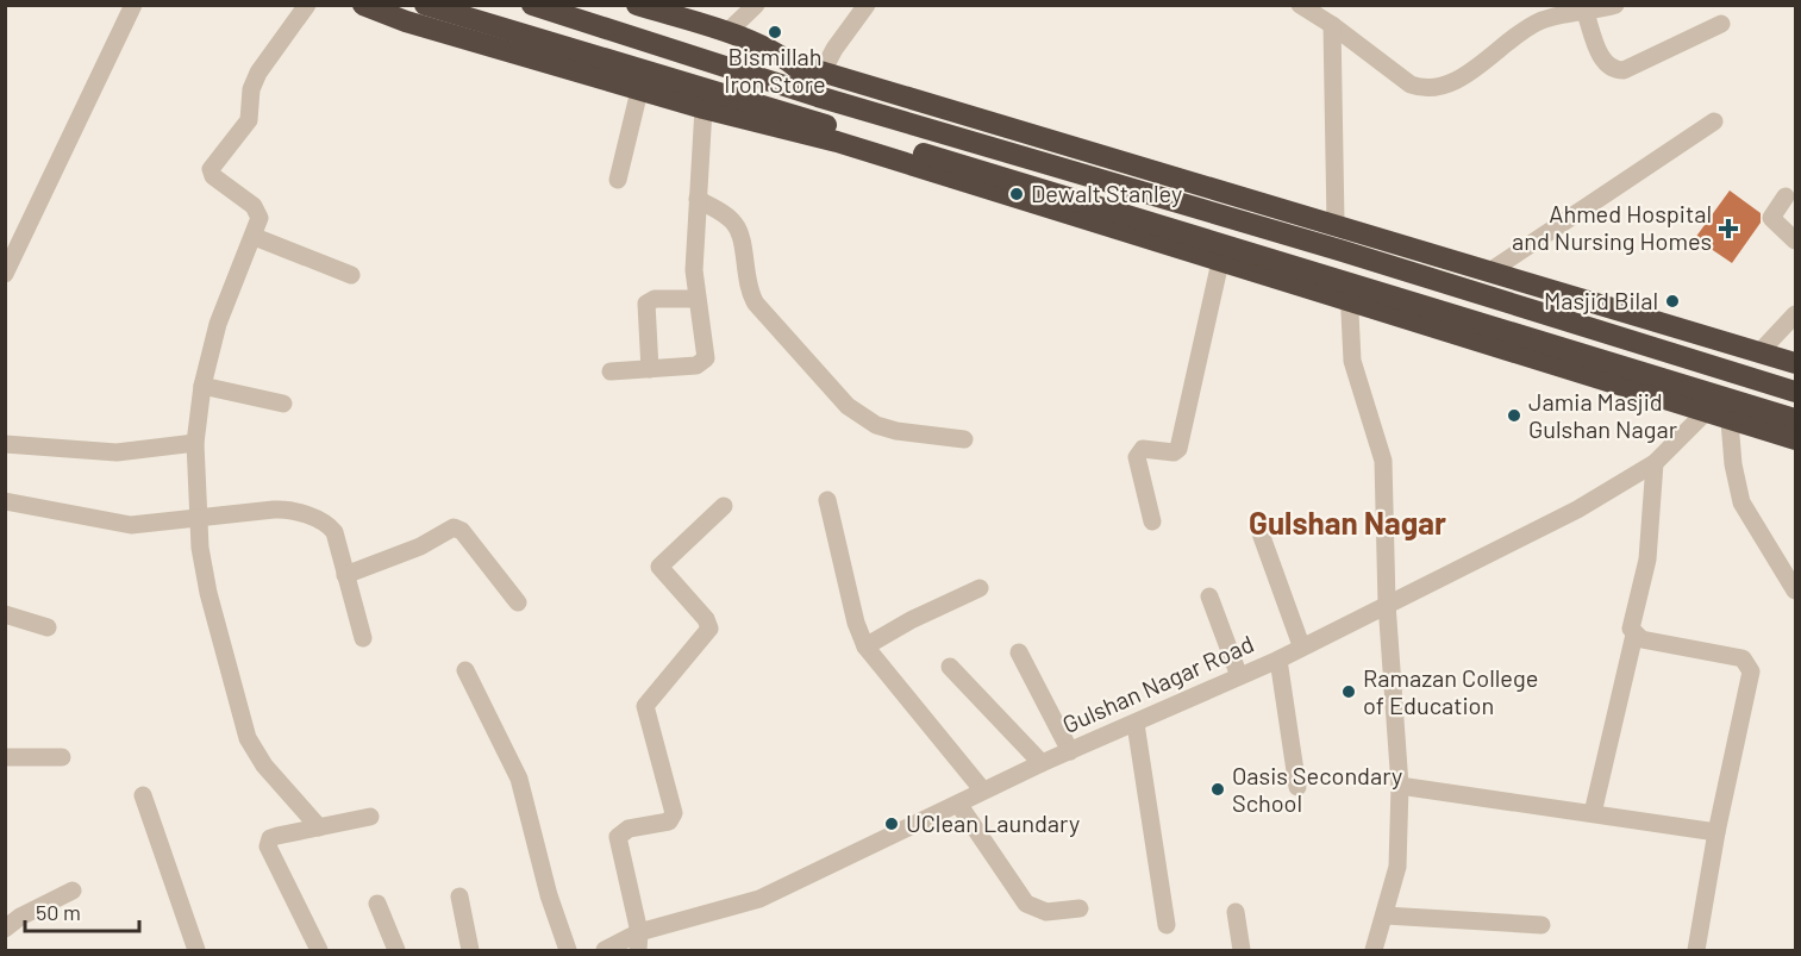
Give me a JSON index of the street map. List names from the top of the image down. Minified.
{"streets":{"street":["Gulshan Nagar Road"]},"districts":["Gulshan Nagar"],"places":{"other":["Bismillah Iron Store","Dewalt Stanley","Masjid Bilal","Jamia Masjid Gulshan Nagar","Ramazan College of Education","Oasis Secondary School","UClean Laundary"],"health":["Ahmed Hospital and Nursing Homes"]},"scale_bar":"50 m"}
